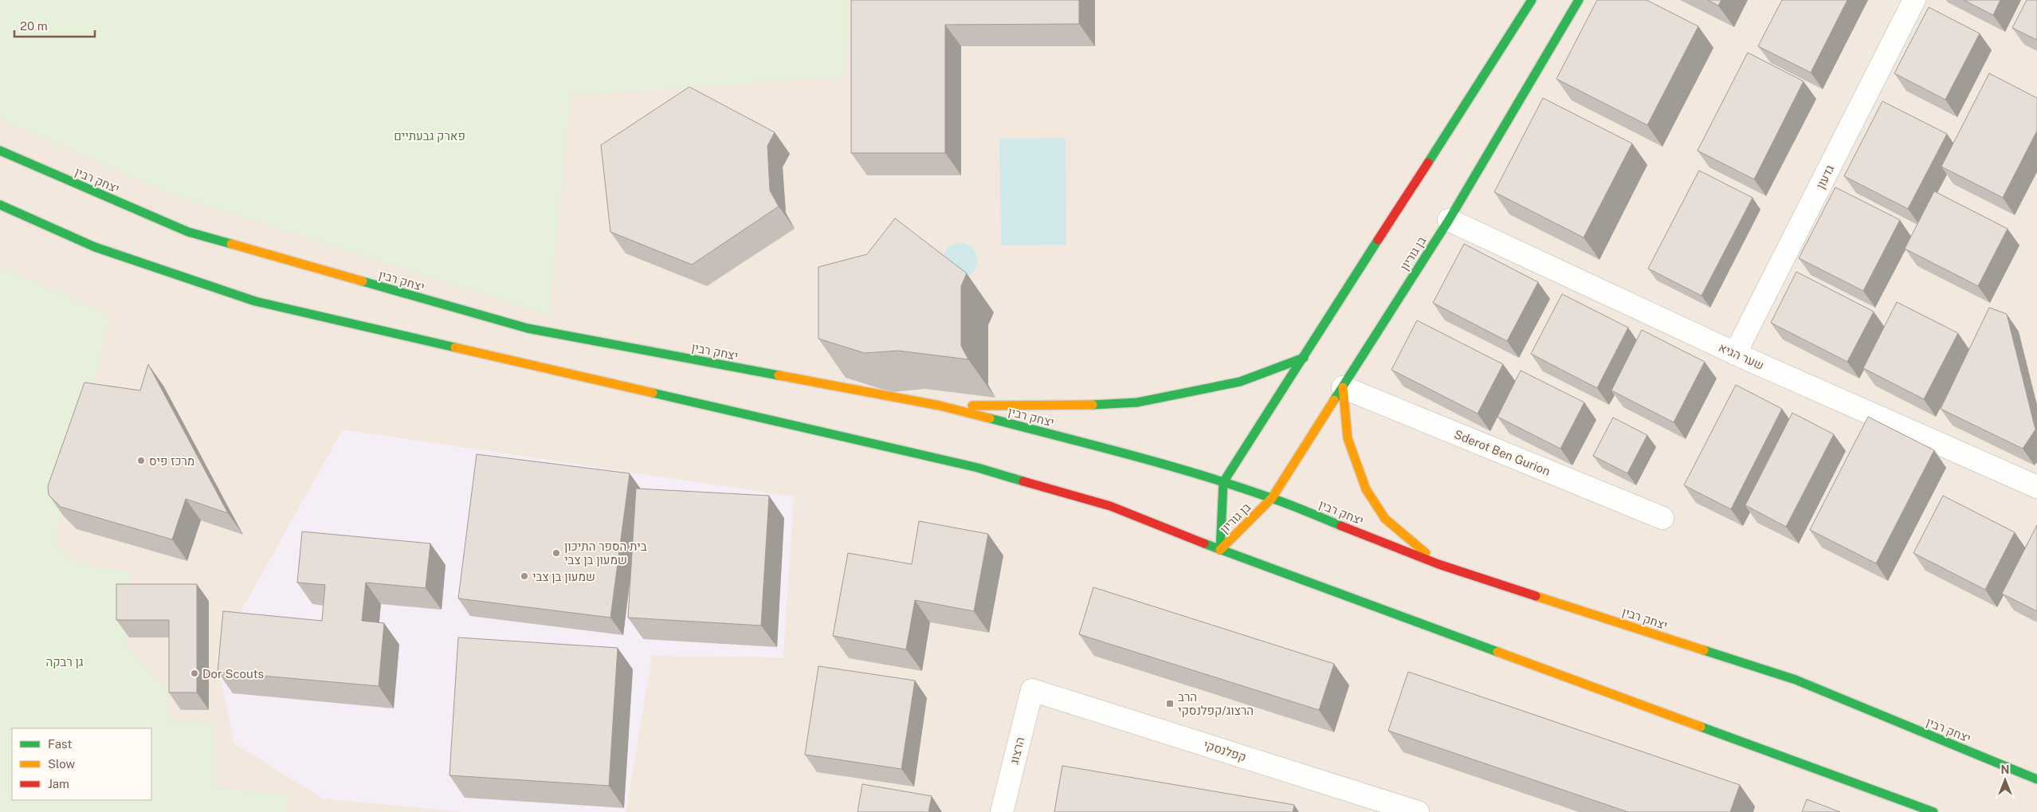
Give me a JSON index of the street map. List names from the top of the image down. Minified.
{"streets":{"main road":["יצחק רבין","בן גוריון"],"street":["גדעון","שער הגיא","Sderot Ben Gurion","הרצוג","קפלנסקי"]},"crossings":[["גדעון","שער הגיא"],["יצחק רבין","בן גוריון"],["בן גוריון","שער הגיא"],["בן גוריון","Sderot Ben Gurion"],["הרצוג","קפלנסקי"]],"parks":["פארק גבעתיים","גן רבקה"],"places":{"other":["מרכז פיס","בית הספר התיכון שמעון בן צבי","שמעון בן צבי","Dor Scouts"],"transit":["הרב הרצוג/קפלנסקי"]},"legend":["Fast","Slow","Jam"],"scale_bar":"20 m","north":"top"}
